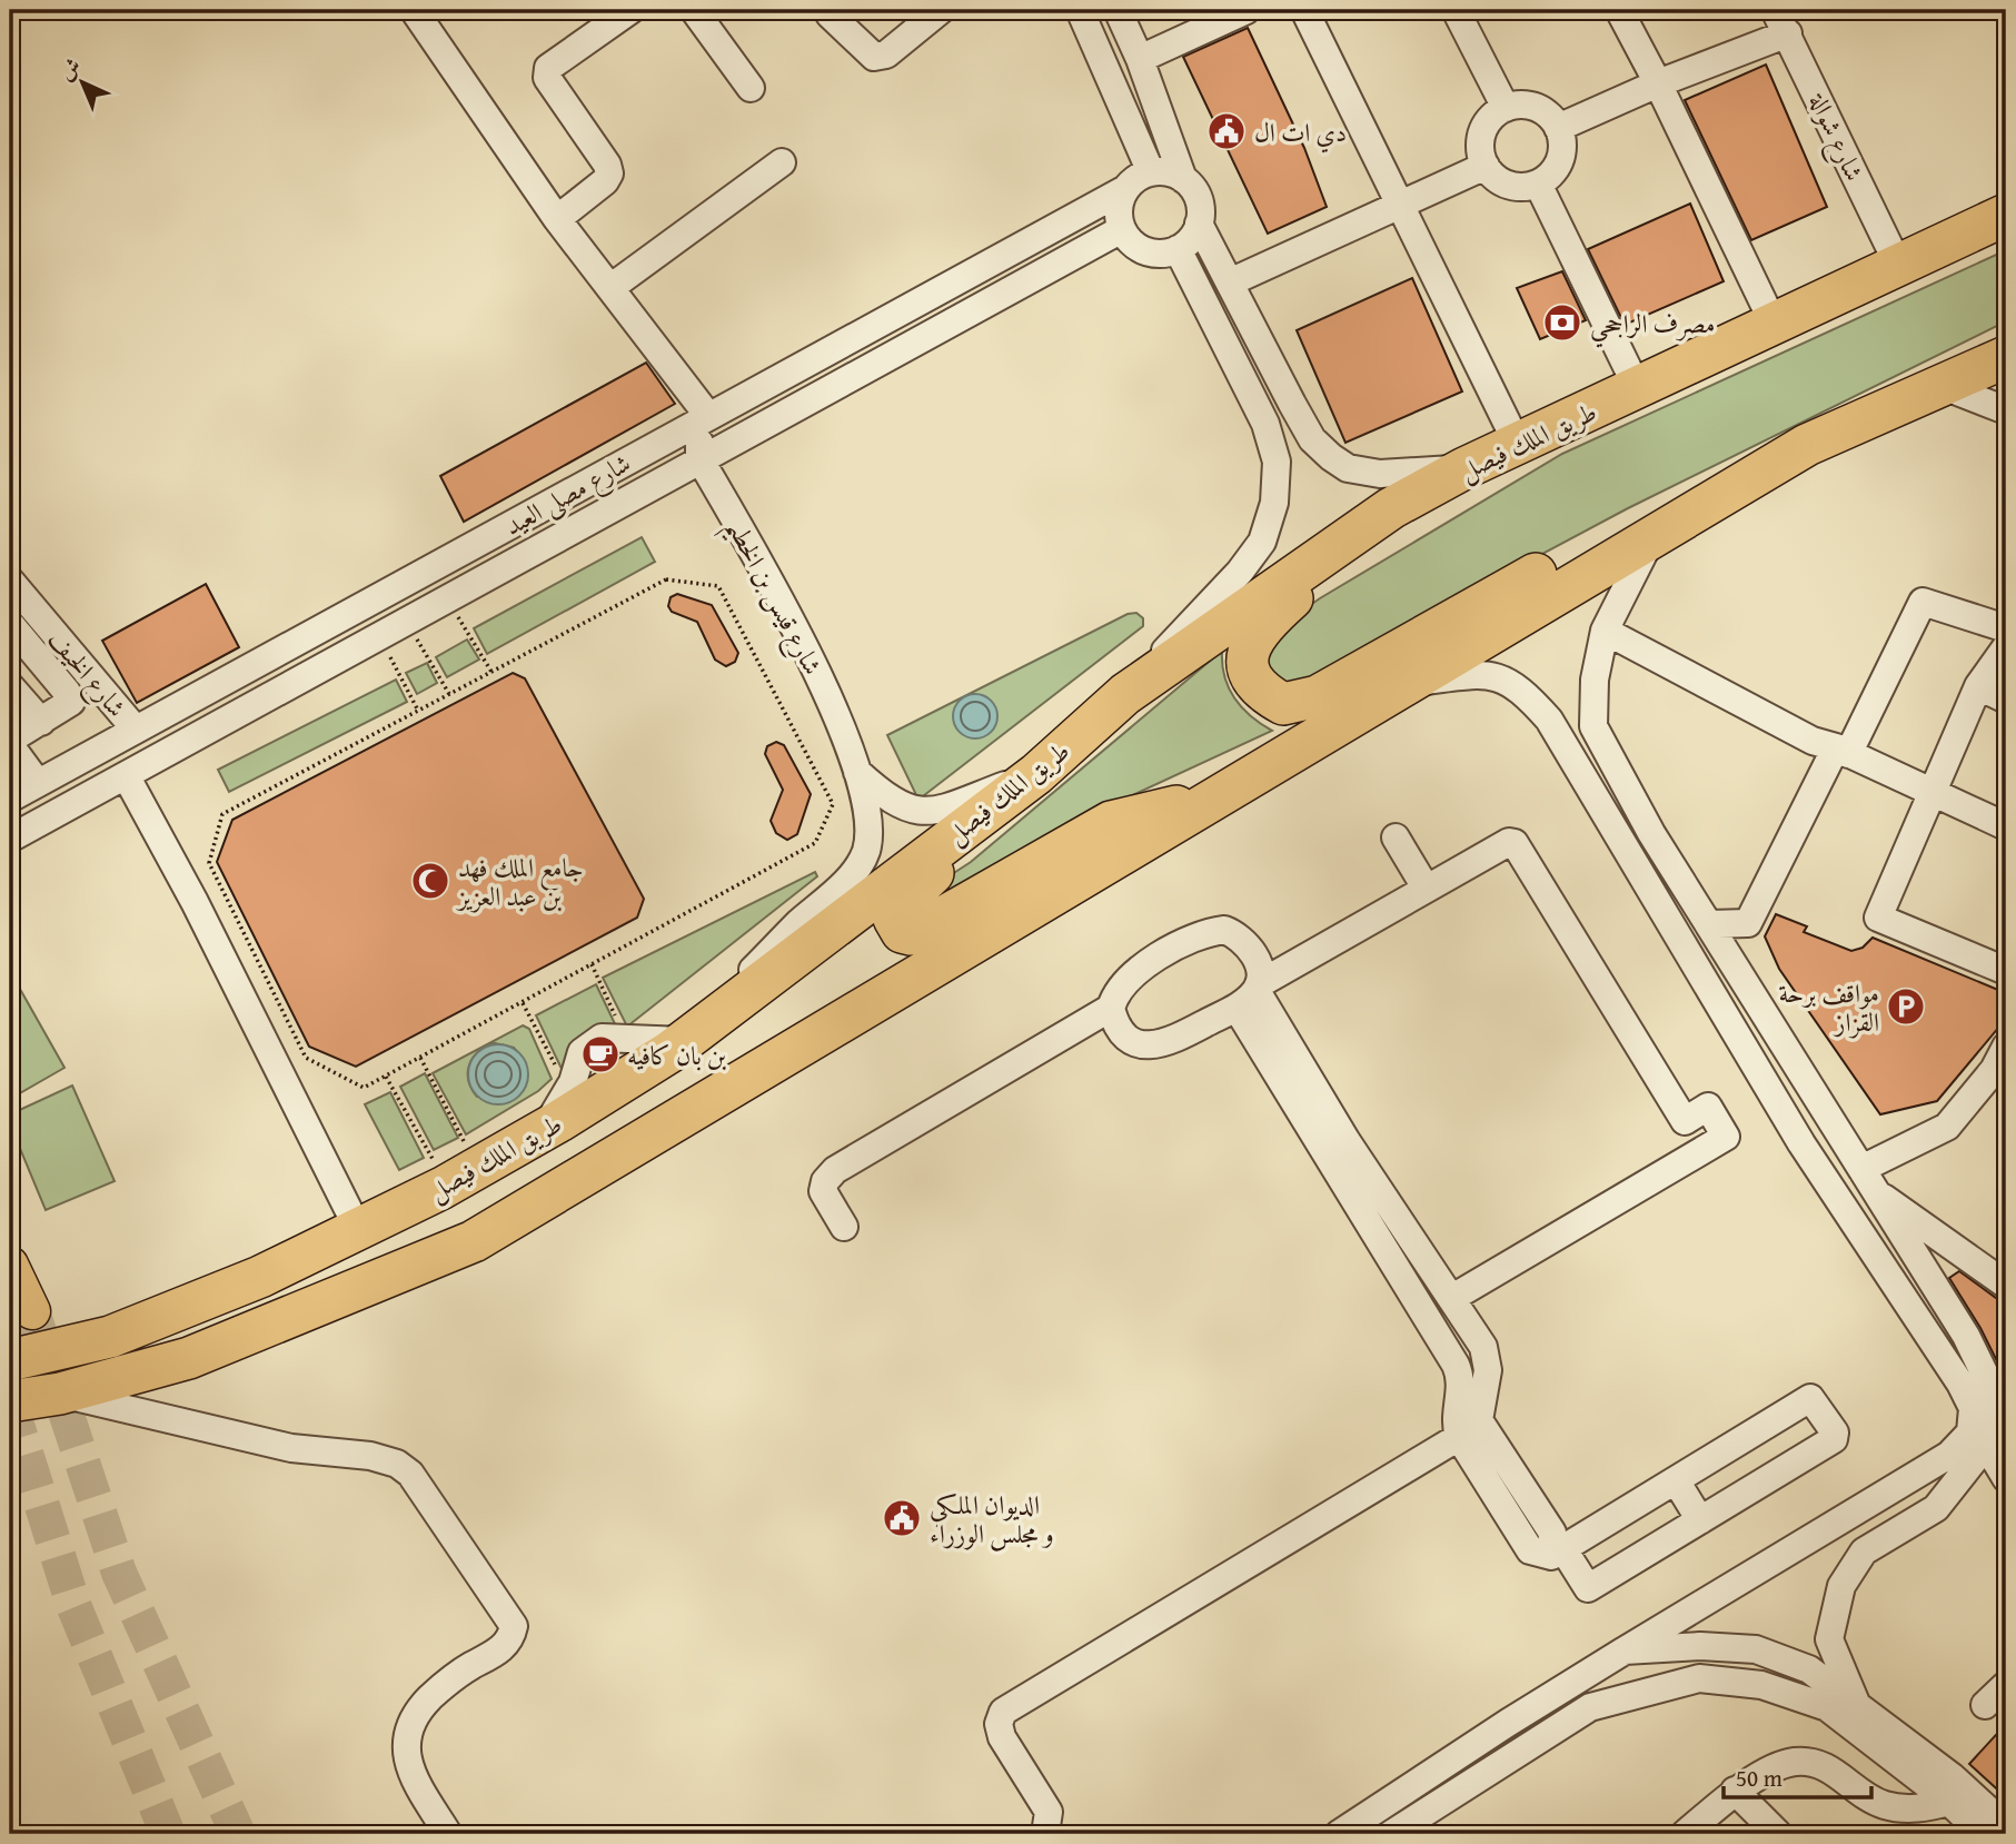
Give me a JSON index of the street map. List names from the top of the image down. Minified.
{"streets":{"highway":["طريق الملك فيصل"],"street":["شارع شوالة","شارع مصلى العيد","شارع قيس بن الخطيم","شارع الخيف"]},"crossings":[["شارع شوالة","طريق الملك فيصل"],["طريق الملك فيصل","شارع قيس بن الخطيم"],["شارع مصلى العيد","شارع قيس بن الخطيم"],["شارع مصلى العيد","شارع الخيف"]],"places":{"public building":["دي ات ال","الديوان الملكي و مجلس الوزراء"],"bank":["مصرف الراجحي"],"mosque":["جامع الملك فهد بن عبد العزيز"],"parking":["مواقف برحة القزاز"],"cafe":["بن بان كافيه"]},"scale_bar":"50 m","north":"top left"}
